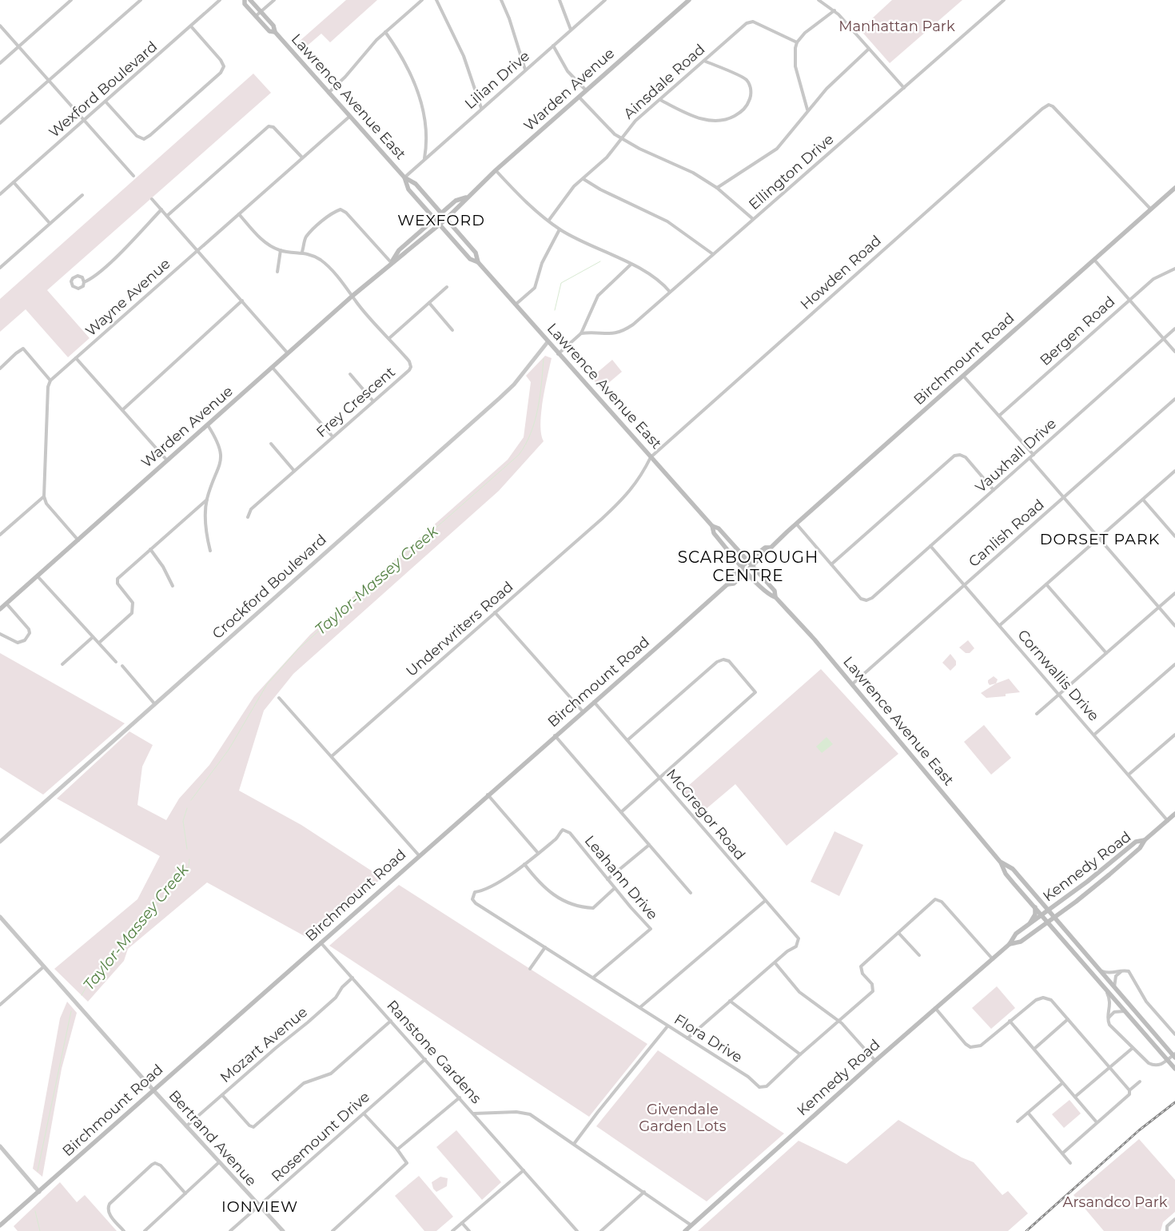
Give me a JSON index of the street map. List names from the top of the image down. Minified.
{"streets":{"main road":["Warden Avenue","Lawrence Avenue East","Birchmount Road","Kennedy Road"],"street":["Lilian Drive","Ainsdale Road","Wexford Boulevard","Ellington Drive","Howden Road","Wayne Avenue","Bergen Road","Frey Crescent","Vauxhall Drive","Canlish Road","Crockford Boulevard","Underwriters Road","Cornwallis Drive","McGregor Road","Leahann Drive","Flora Drive","Mozart Avenue","Ranstone Gardens","Rosemount Drive","Bertrand Avenue"]},"crossings":[["Lilian Drive","Lawrence Avenue East"],["Warden Avenue","Lawrence Avenue East"],["Warden Avenue","Frey Crescent"],["Lawrence Avenue East","Howden Road"],["Lawrence Avenue East","Wayne Avenue"],["Lawrence Avenue East","Birchmount Road"],["Lawrence Avenue East","Canlish Road"],["Lawrence Avenue East","Crockford Boulevard"],["Lawrence Avenue East","Underwriters Road"],["Lawrence Avenue East","Kennedy Road"],["Howden Road","Birchmount Road"],["Howden Road","Underwriters Road"],["Birchmount Road","McGregor Road"],["Birchmount Road","Ranstone Gardens"],["Birchmount Road","Bertrand Avenue"],["Vauxhall Drive","Cornwallis Drive"],["Canlish Road","Cornwallis Drive"],["Cornwallis Drive","Kennedy Road"],["Kennedy Road","Flora Drive"],["Kennedy Road","Ranstone Gardens"],["Leahann Drive","Flora Drive"],["Mozart Avenue","Ranstone Gardens"],["Mozart Avenue","Bertrand Avenue"],["Ranstone Gardens","Rosemount Drive"],["Rosemount Drive","Bertrand Avenue"]],"districts":["WEXFORD","DORSET PARK","SCARBOROUGH CENTRE","IONVIEW"],"water":["Taylor-Massey Creek"],"parks":["Manhattan Park","Givendale Garden Lots","Arsandco Park"]}
